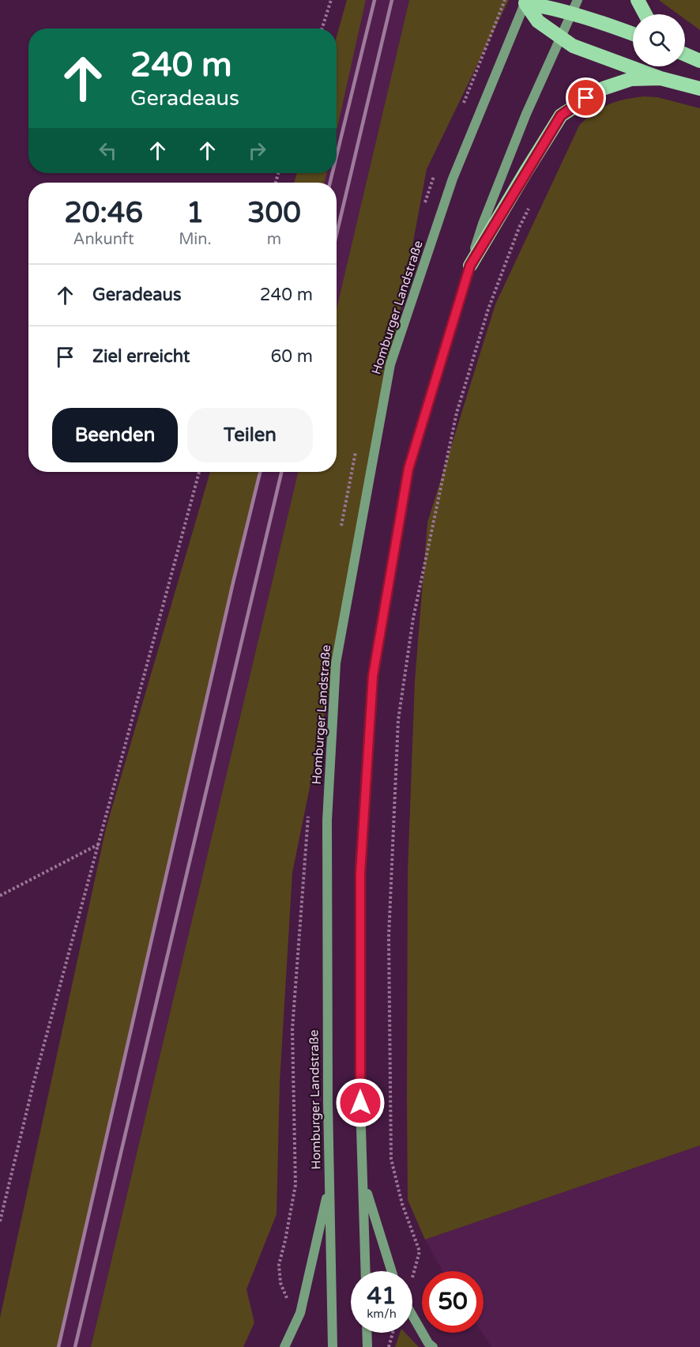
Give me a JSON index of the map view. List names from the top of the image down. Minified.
{"streets":{"main road":["Homburger Landstraße"]},"page":{"turn":["240 m","Geradeaus"],"eta":["20:46","Ankunft","1","Min.","300","m"],"list":[{"name":"Geradeaus","value":"240 m"},{"name":"Ziel erreicht","value":"60 m"}],"buttons":["Beenden","Teilen"],"speed":"41 km/h","limit":"50"}}
